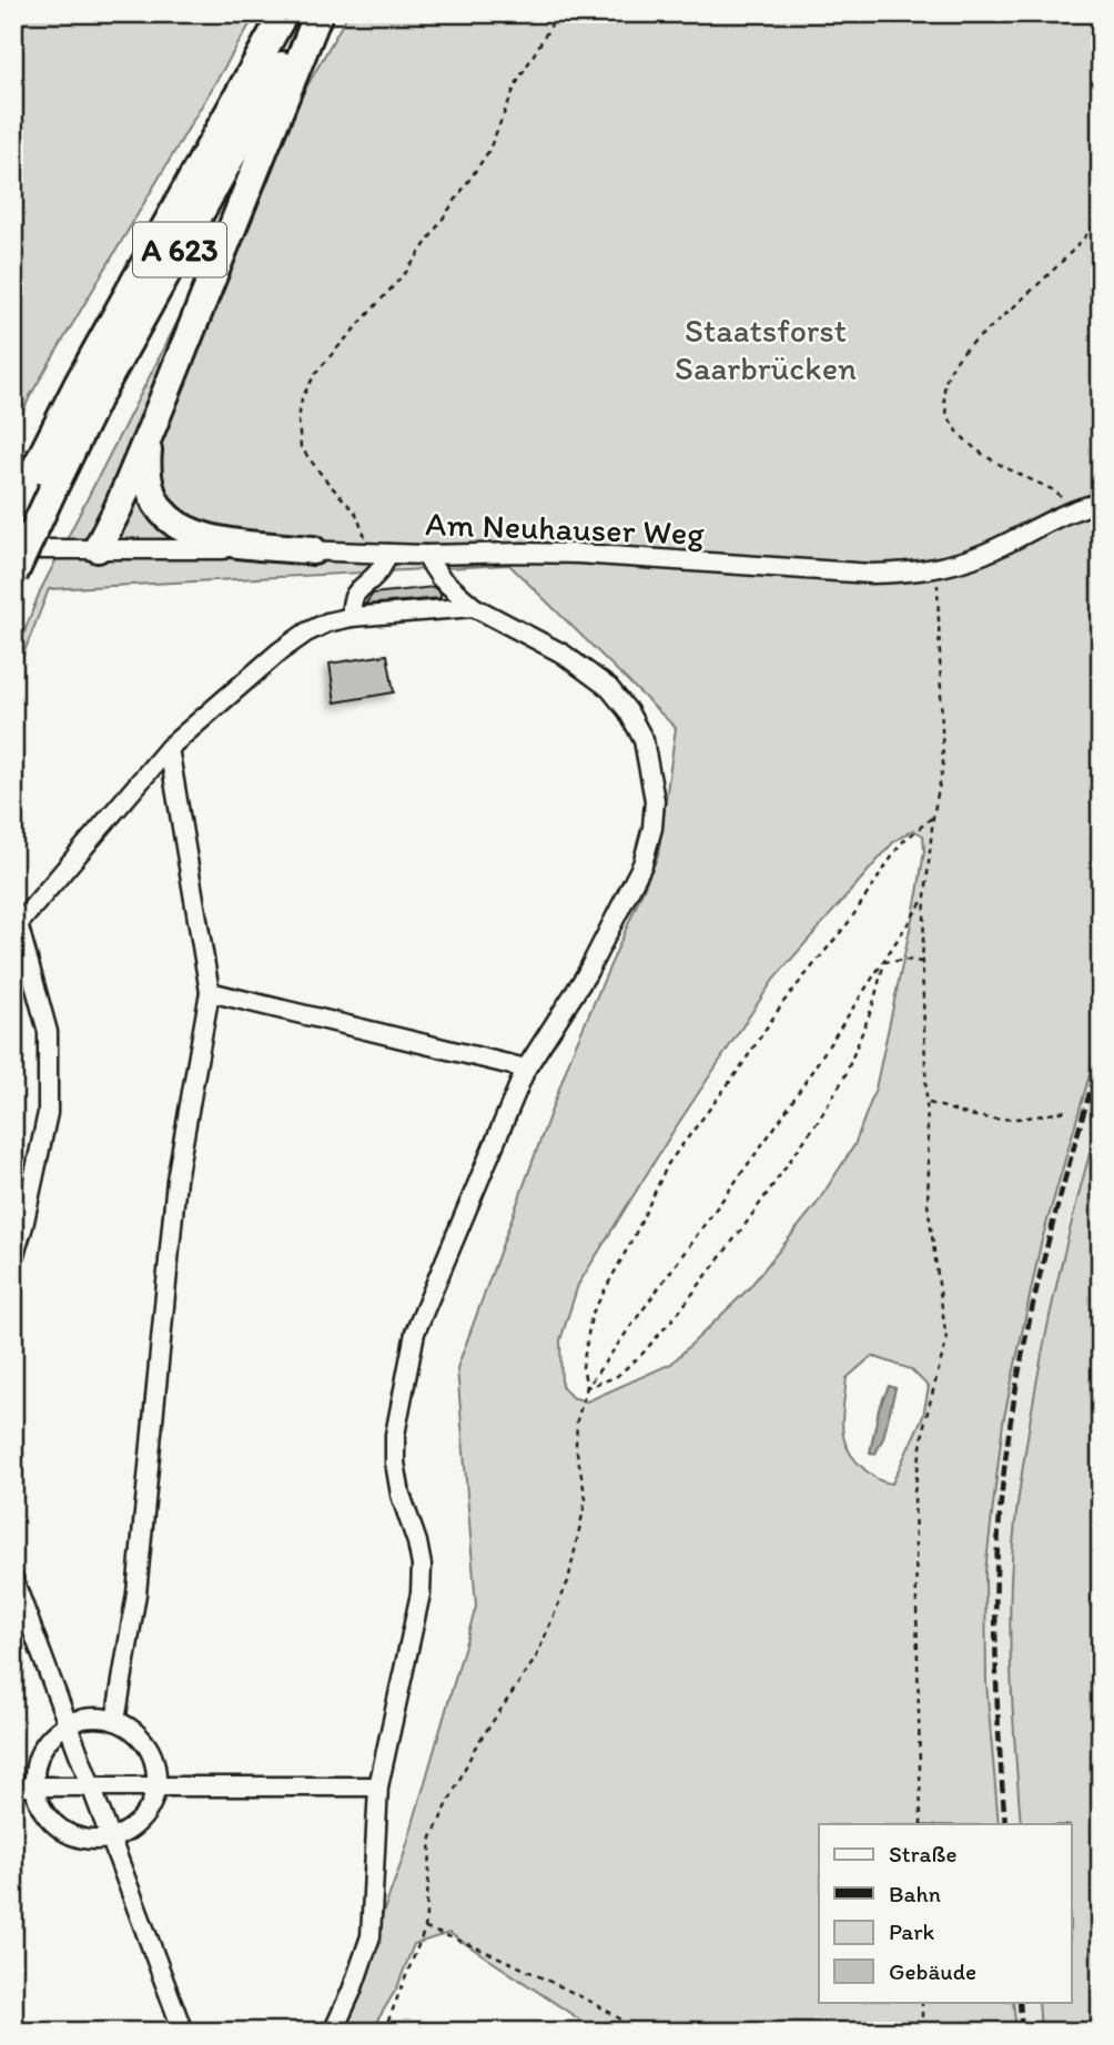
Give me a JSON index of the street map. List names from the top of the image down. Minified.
{"streets":{"highway":["A 623"],"street":["Am Neuhauser Weg"]},"parks":["Staatsforst Saarbrücken"],"legend":["Straße","Bahn","Park","Gebäude"]}
